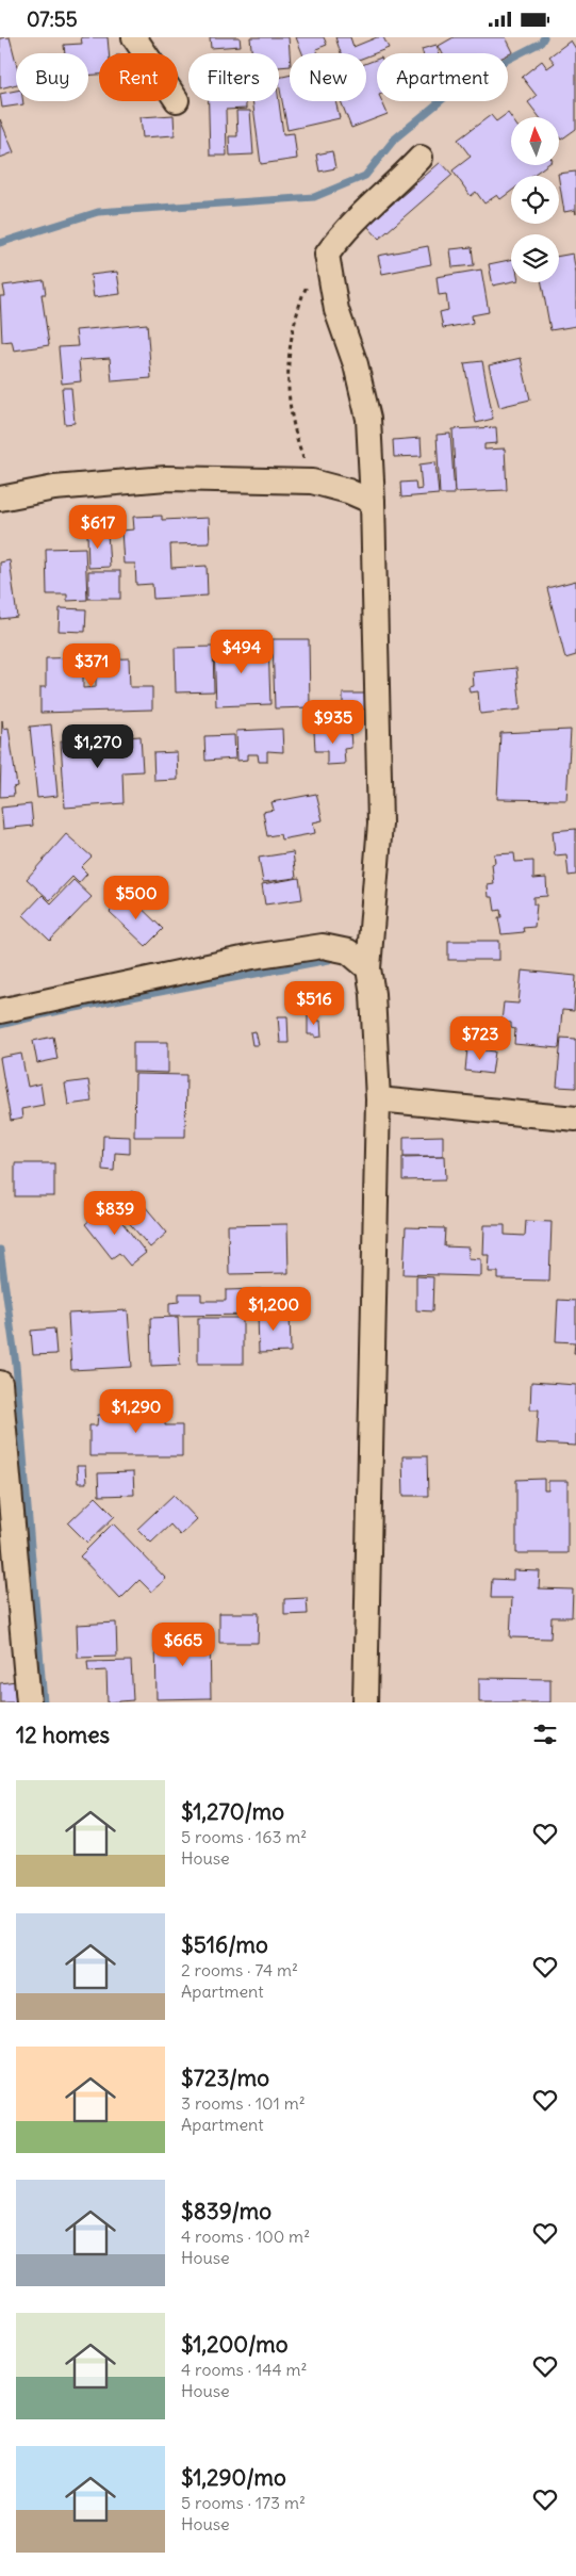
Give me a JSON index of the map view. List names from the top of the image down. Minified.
{"north":"top","page":{"status":"07:55","chip":["Buy","Rent","Filters","New","Apartment"],"price":["$617","$494","$371","$935","$1,270","$500","$516","$723","$839","$1,200","$1,290","$665"],"heading":"12 homes","list":[{"name":"$1,270/mo","note":"5 rooms · 163 m² · House"},{"name":"$516/mo","note":"2 rooms · 74 m² · Apartment"},{"name":"$723/mo","note":"3 rooms · 101 m² · Apartment"},{"name":"$839/mo","note":"4 rooms · 100 m² · House"},{"name":"$1,200/mo","note":"4 rooms · 144 m² · House"},{"name":"$1,290/mo","note":"5 rooms · 173 m² · House"}]}}
